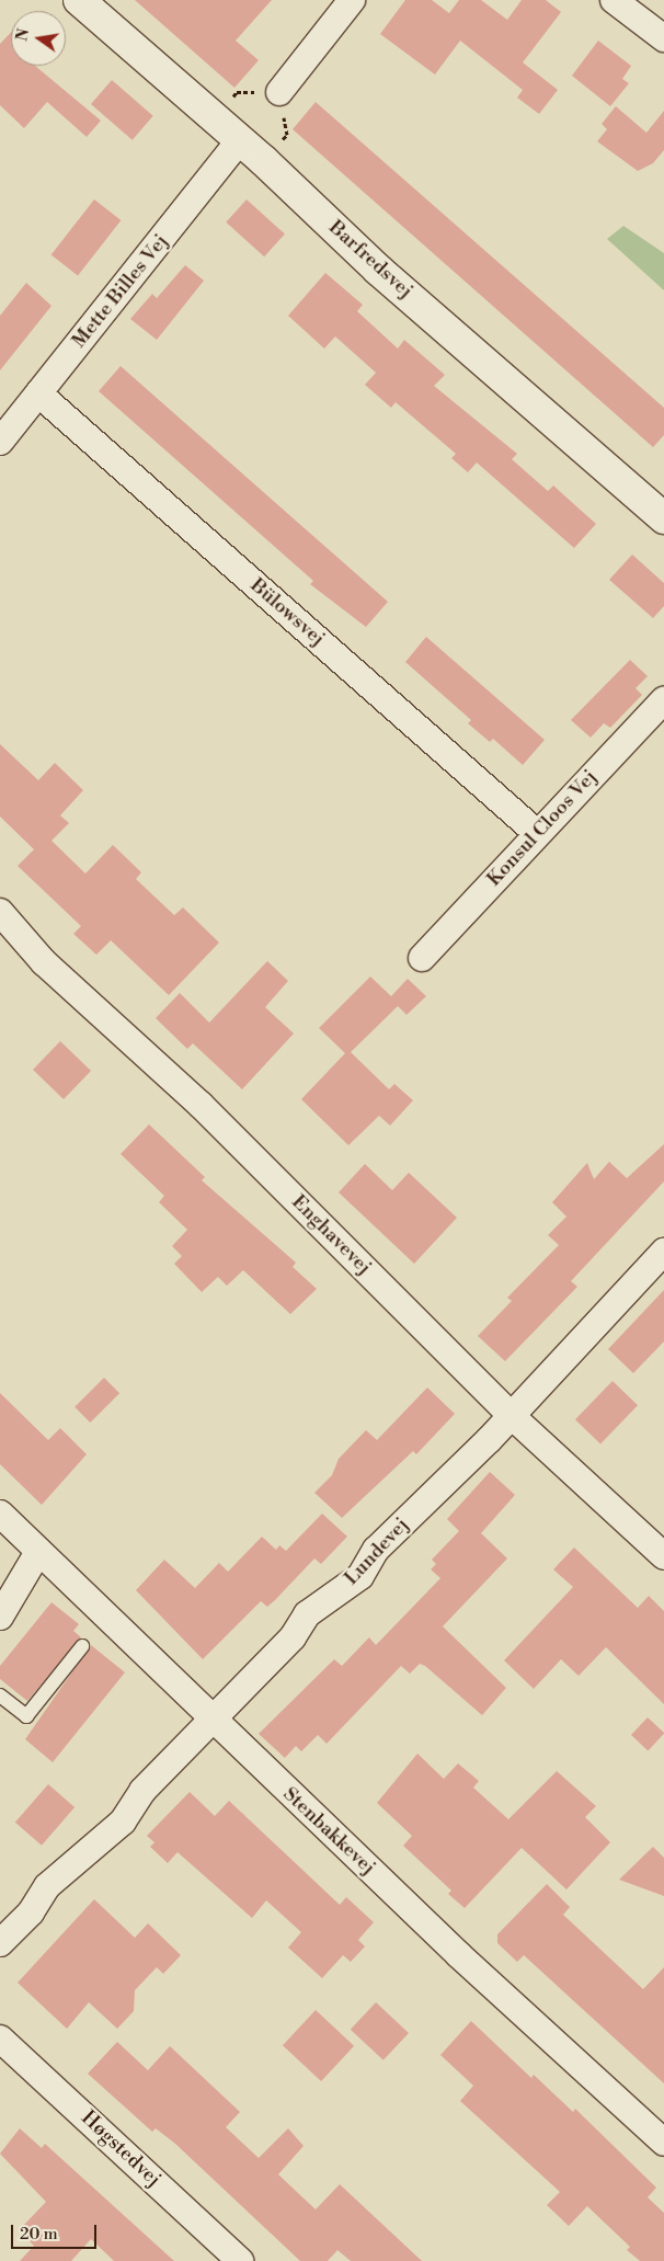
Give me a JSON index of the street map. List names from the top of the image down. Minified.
{"streets":{"street":["Barfredsvej","Mette Billes Vej","Bülowsvej","Konsul Cloos Vej","Enghavevej","Lundevej","Stenbakkevej","Høgstedvej"]},"crossings":[["Barfredsvej","Mette Billes Vej"],["Mette Billes Vej","Bülowsvej"],["Bülowsvej","Konsul Cloos Vej"],["Enghavevej","Lundevej"],["Lundevej","Stenbakkevej"]],"scale_bar":"20 m","north":"left"}
